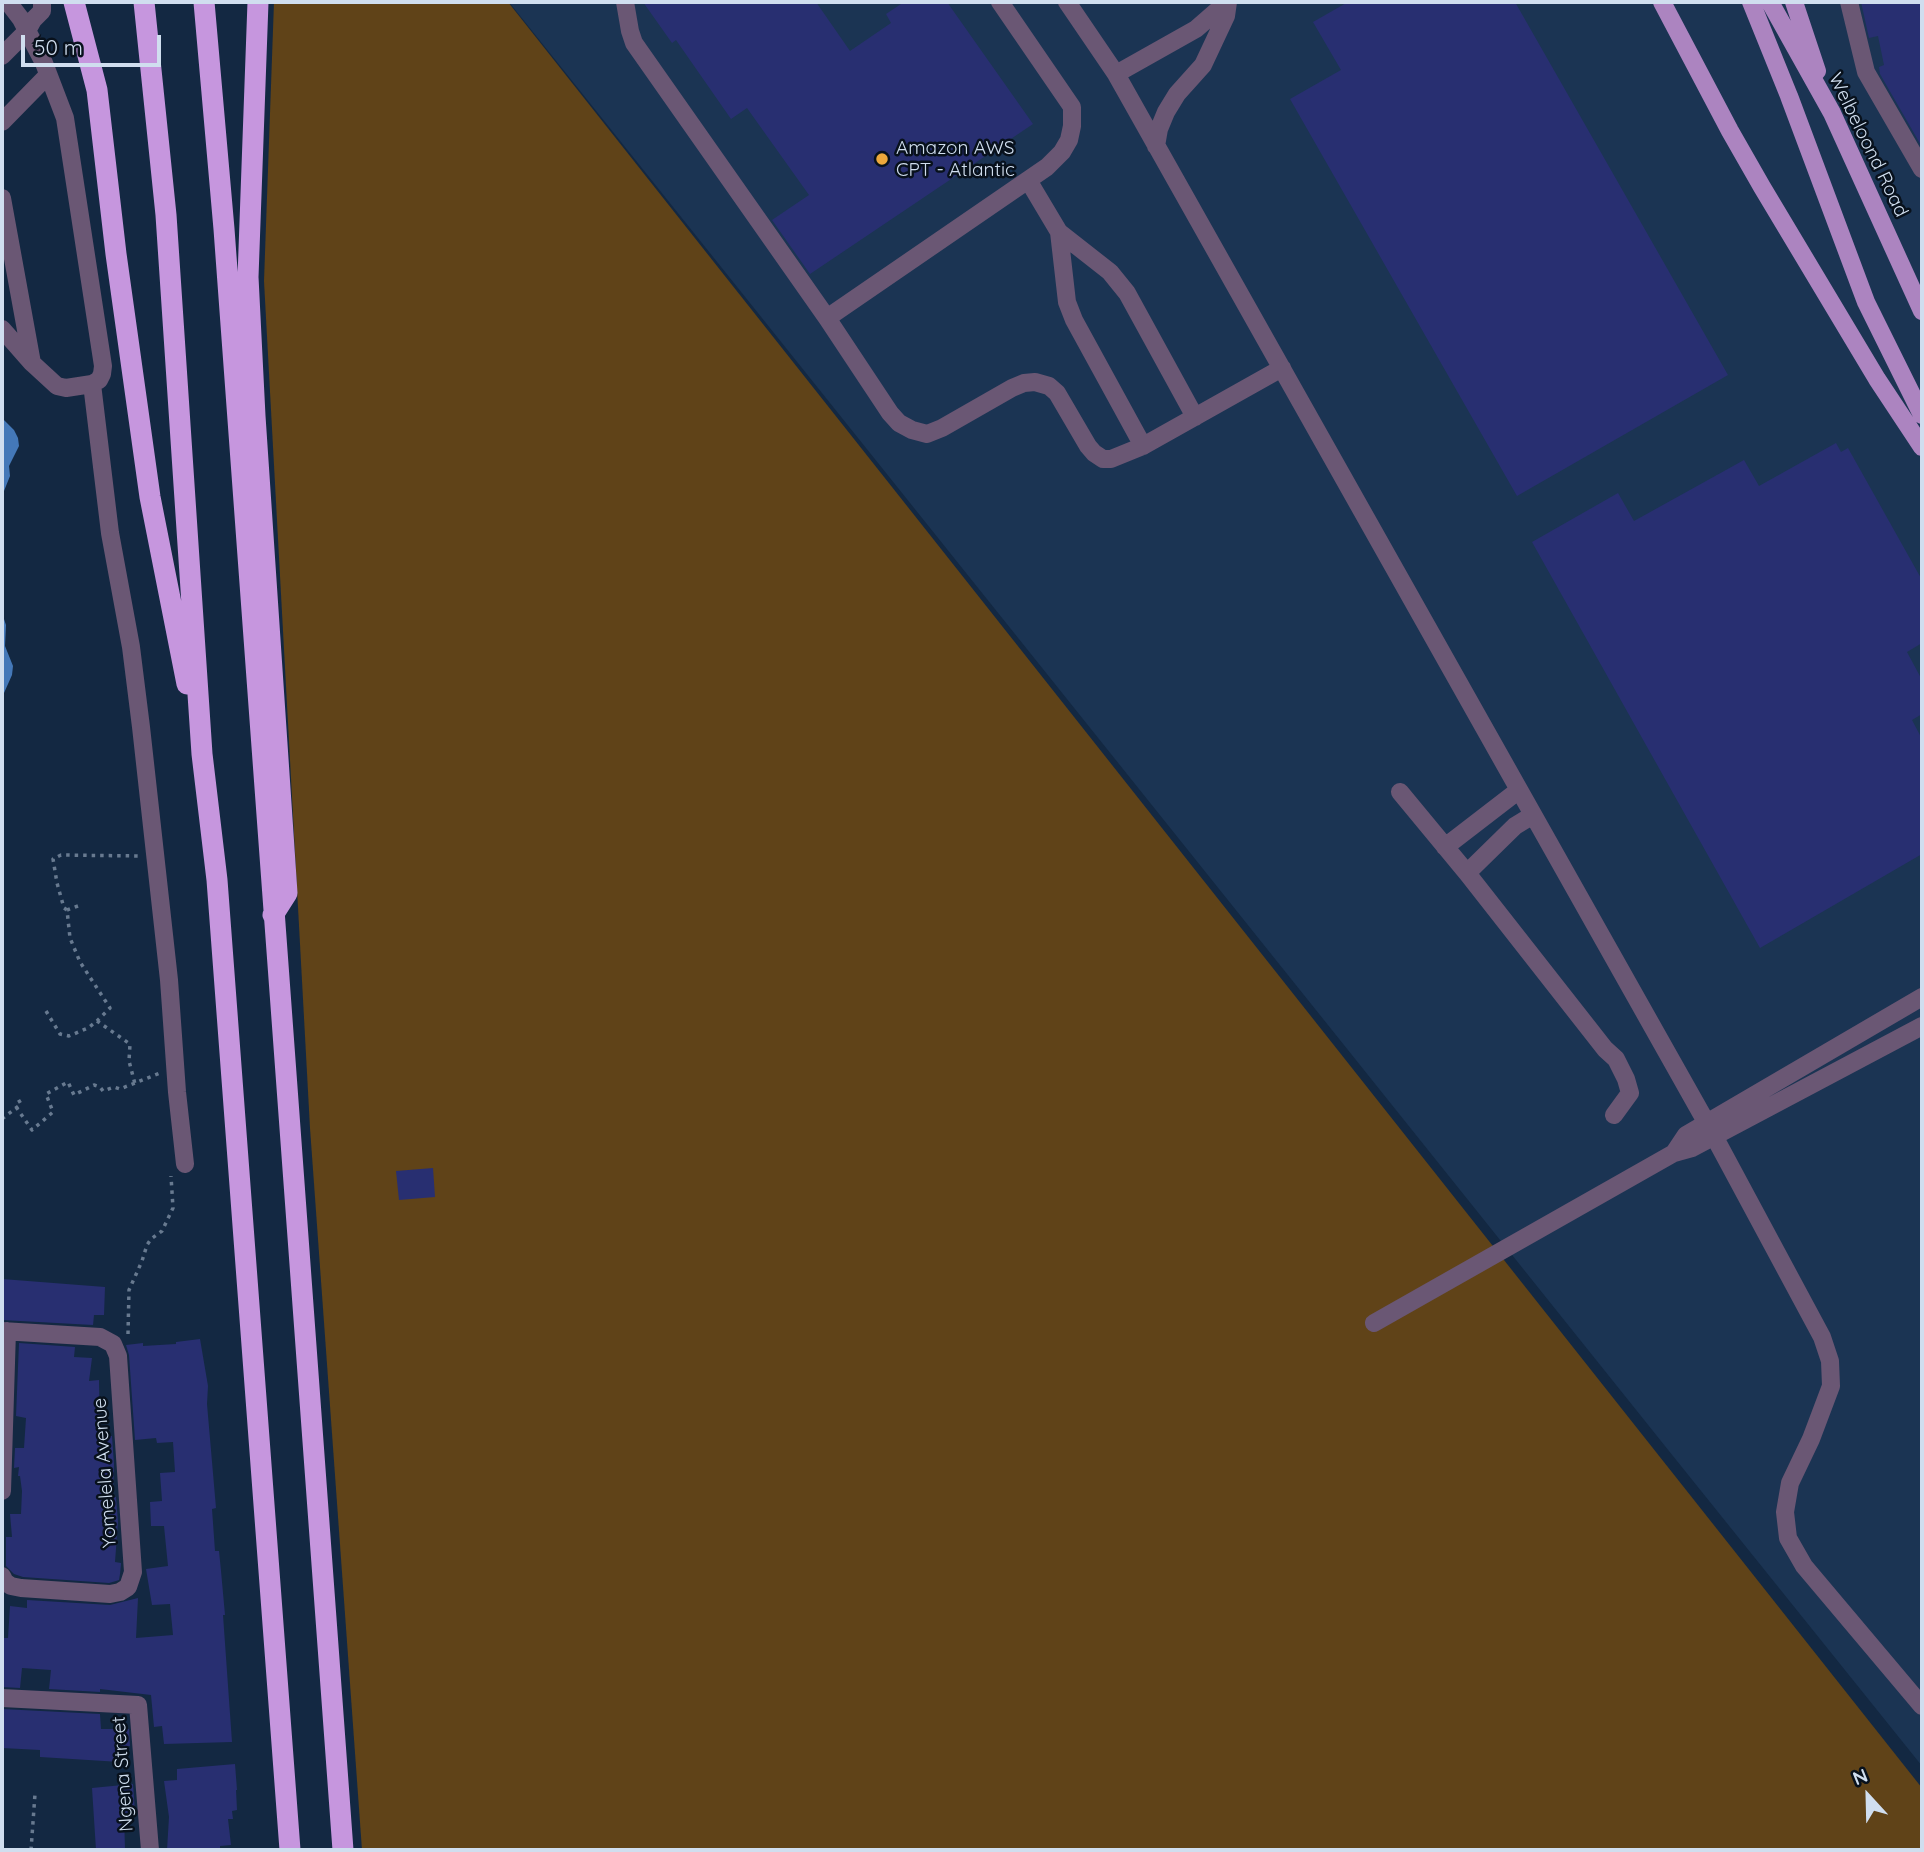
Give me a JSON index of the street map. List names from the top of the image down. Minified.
{"streets":{"main road":["Welbeloond Road"],"street":["Yomelela Avenue","Ngena Street"]},"places":["Amazon AWS CPT - Atlantic"],"scale_bar":"50 m","north":"top"}
